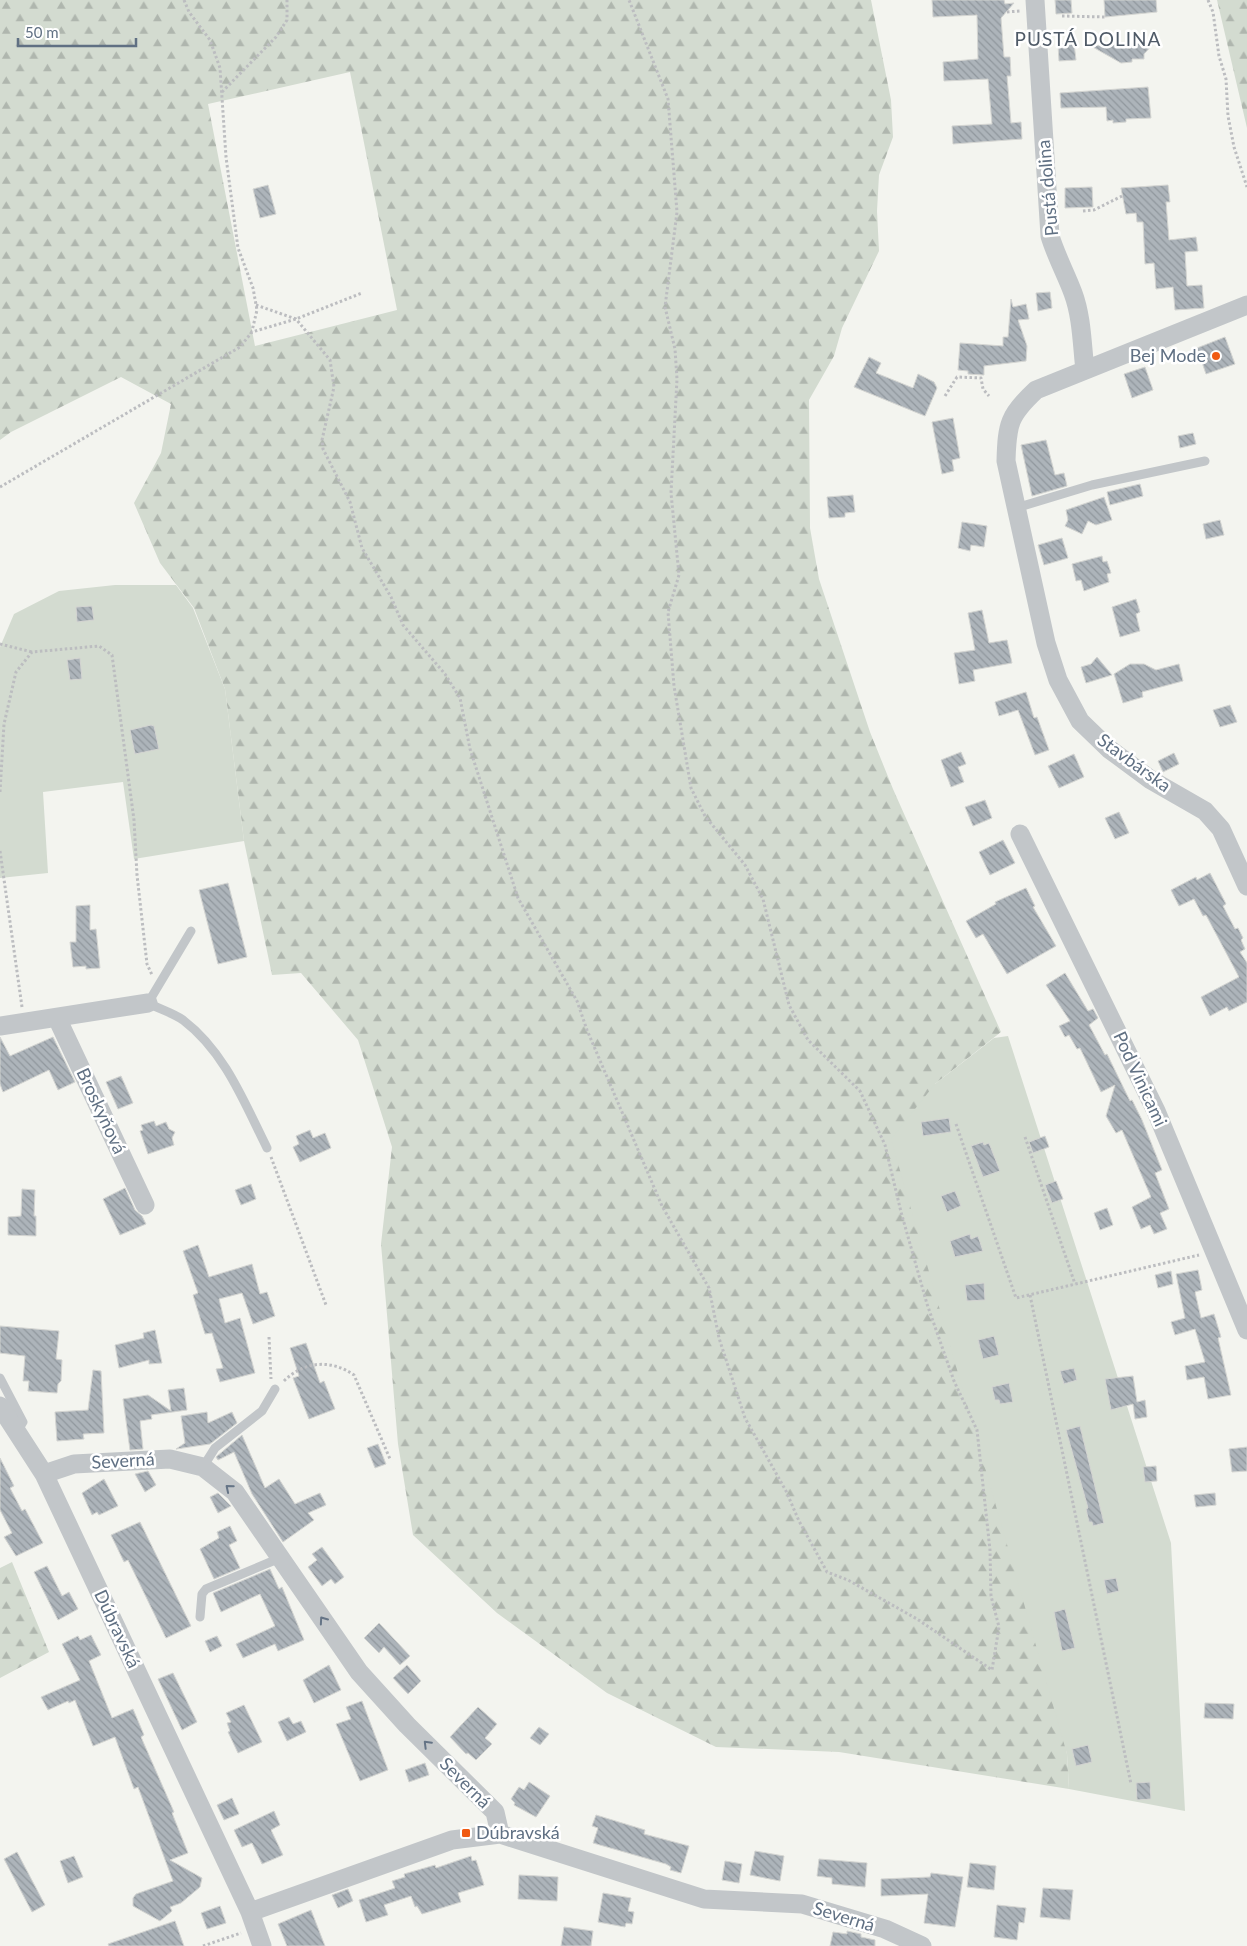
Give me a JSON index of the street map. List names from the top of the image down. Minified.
{"streets":{"street":["Pustá dolina","Stavbárska","Pod Vinicami","Broskyňová","Severná","Dúbravská"]},"crossings":[["Pustá dolina","Stavbárska"],["Severná","Dúbravská"]],"one_way":["Severná"],"districts":["PUSTÁ DOLINA"],"places":{"other":["Bej Mode"],"transit":["Dúbravská"]},"scale_bar":"50 m"}
